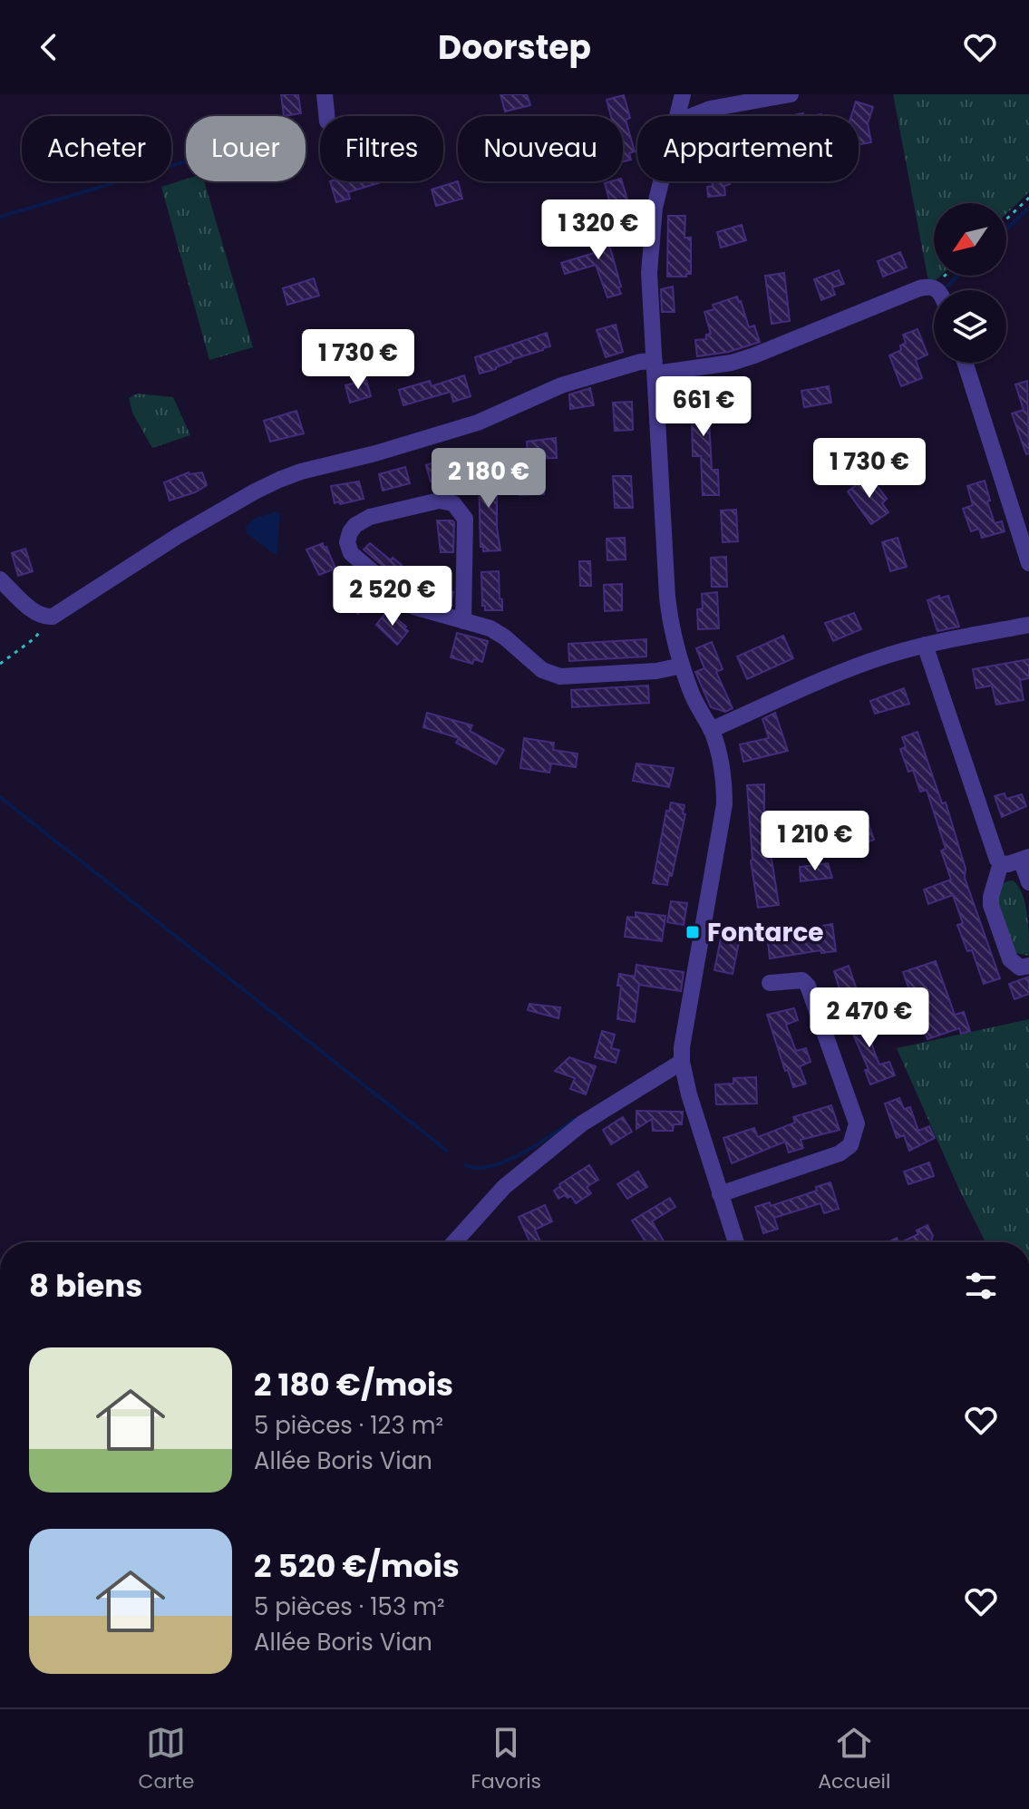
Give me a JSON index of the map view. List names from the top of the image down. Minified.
{"places":{"transit":["Fontarce"]},"north":"bottom left","page":{"header":"Doorstep","chip":["Acheter","Louer","Filtres","Nouveau","Appartement"],"price":["1 320 €","1 730 €","661 €","1 730 €","2 180 €","2 520 €","1 210 €","2 470 €"],"heading":"8 biens","list":[{"name":"2 180 €/mois","note":"5 pièces · 123 m² · Allée Boris Vian"},{"name":"2 520 €/mois","note":"5 pièces · 153 m² · Allée Boris Vian"}],"tabs":["Carte","Favoris","Accueil"]}}
